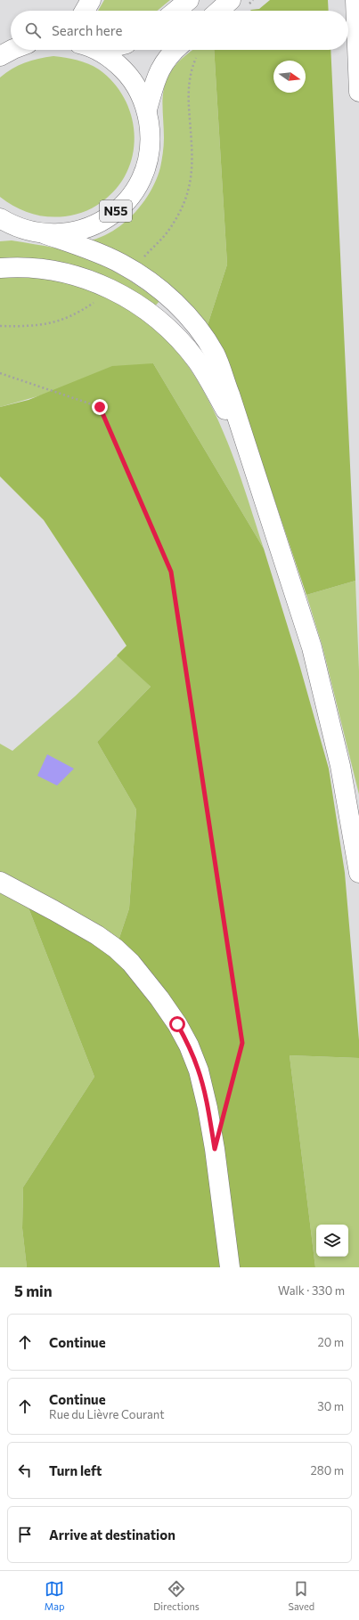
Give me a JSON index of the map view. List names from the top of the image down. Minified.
{"streets":{"main road":["N55"]},"north":"right","page":{"search":"Search here","heading":["5 min","Walk · 330 m"],"list":[["Continue","20 m"],["Continue","Rue du Lièvre Courant","30 m"],["Turn left","280 m"],"Arrive at destination"],"nav":["Map","Directions","Saved"]}}
